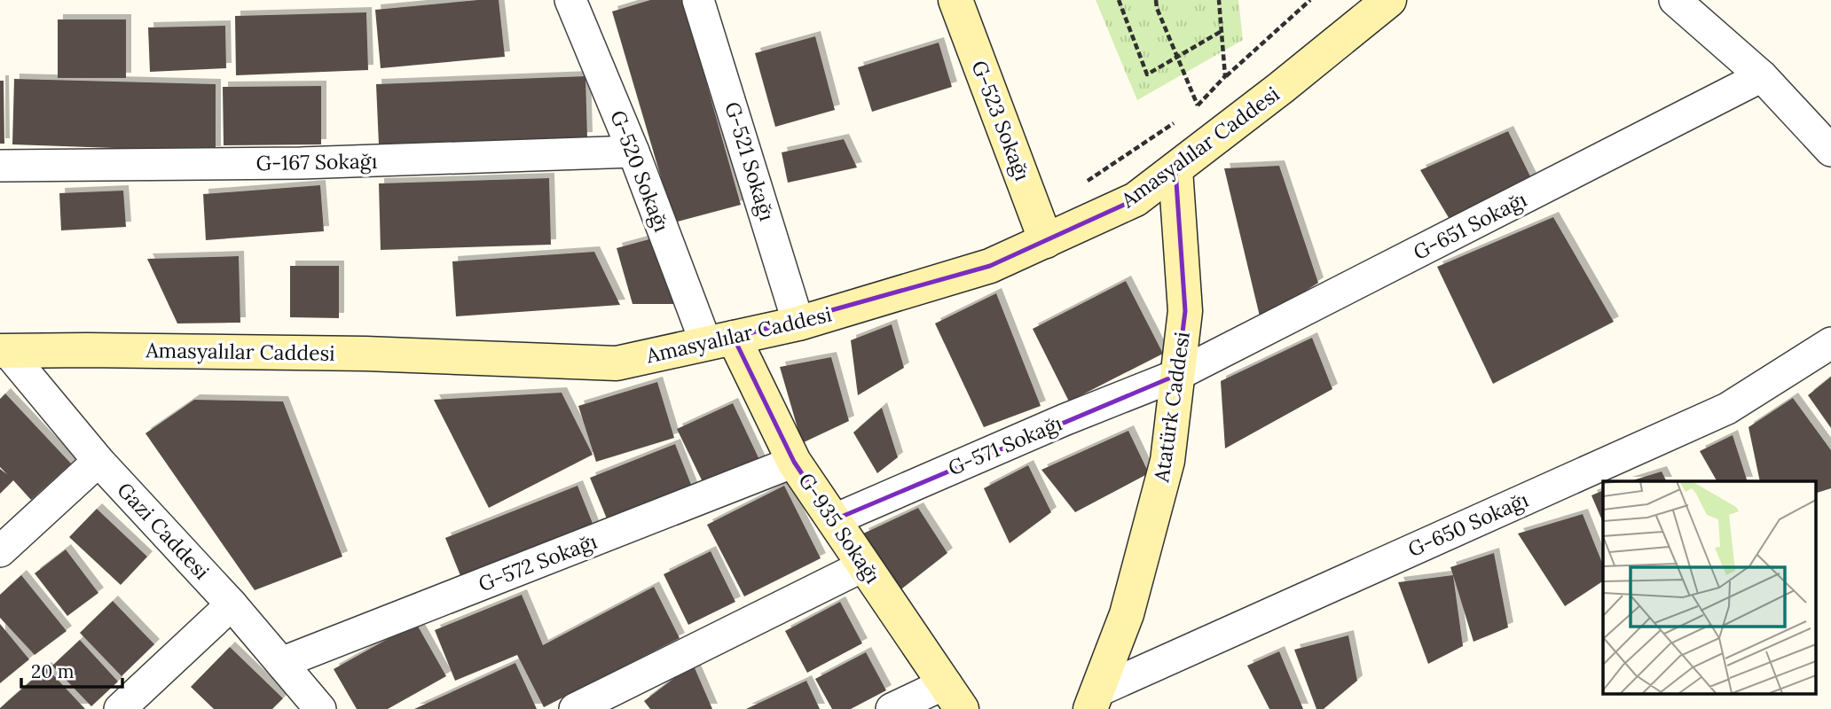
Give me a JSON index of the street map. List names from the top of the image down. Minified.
{"streets":{"main road":["G-523 Sokağı","Amasyalılar Caddesi","Atatürk Caddesi","G-935 Sokağı"],"street":["G-521 Sokağı","G-167 Sokağı","G-520 Sokağı","G-651 Sokağı","G-571 Sokağı","G-650 Sokağı","Gazi Caddesi","G-572 Sokağı"]},"crossings":[["G-523 Sokağı","Amasyalılar Caddesi"],["Amasyalılar Caddesi","G-521 Sokağı"],["Amasyalılar Caddesi","G-520 Sokağı"],["Amasyalılar Caddesi","Atatürk Caddesi"],["Amasyalılar Caddesi","G-935 Sokağı"],["Amasyalılar Caddesi","Gazi Caddesi"],["G-167 Sokağı","G-520 Sokağı"],["G-520 Sokağı","G-935 Sokağı"],["G-651 Sokağı","Atatürk Caddesi"],["G-651 Sokağı","G-571 Sokağı"],["Atatürk Caddesi","G-571 Sokağı"],["Atatürk Caddesi","G-650 Sokağı"],["G-571 Sokağı","G-935 Sokağı"],["G-935 Sokağı","G-572 Sokağı"],["Gazi Caddesi","G-572 Sokağı"]],"scale_bar":"20 m"}
